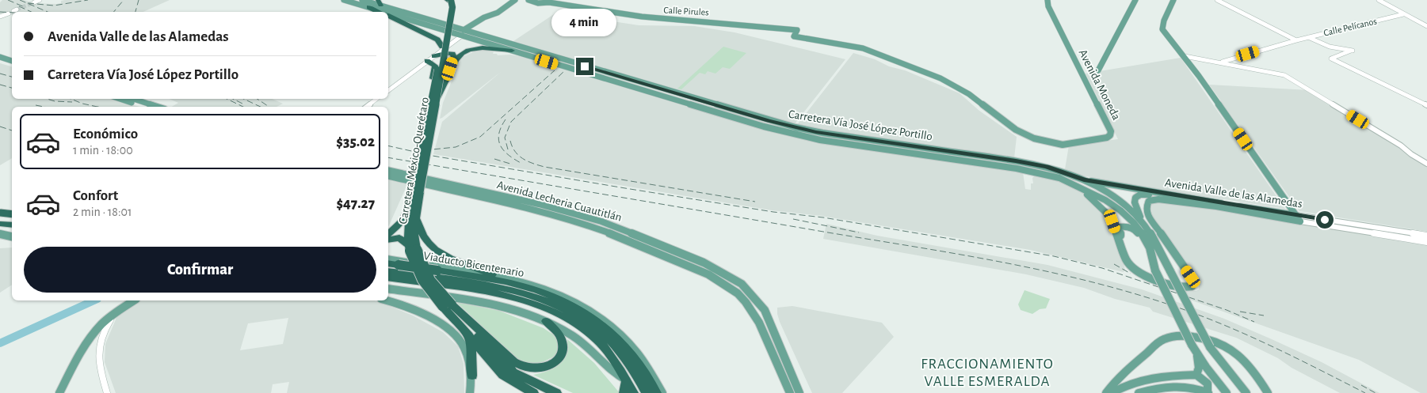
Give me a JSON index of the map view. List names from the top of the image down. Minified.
{"streets":{"highway":["Carretera México-Querétaro","Viaducto Bicentenario"],"main road":["Calle Pirules","Avenida Moneda","Carretera Vía José López Portillo","Avenida Valle de las Alamedas","Avenida Lecheria Cuautitlán"],"street":["Calle Pelícanos"]},"crossings":[["Calle Pirules","Avenida Moneda"],["Carretera Vía José López Portillo","Avenida Valle de las Alamedas"]],"districts":["FRACCIONAMIENTO VALLE ESMERALDA"],"page":{"bubble":"4 min","banner":["Avenida Valle de las Alamedas","Carretera Vía José López Portillo"],"list":[{"name":"Económico","note":"1 min · 18:00","value":"$35.02"},{"name":"Confort","note":"2 min · 18:01","value":"$47.27"}],"buttons":"Confirmar"}}
